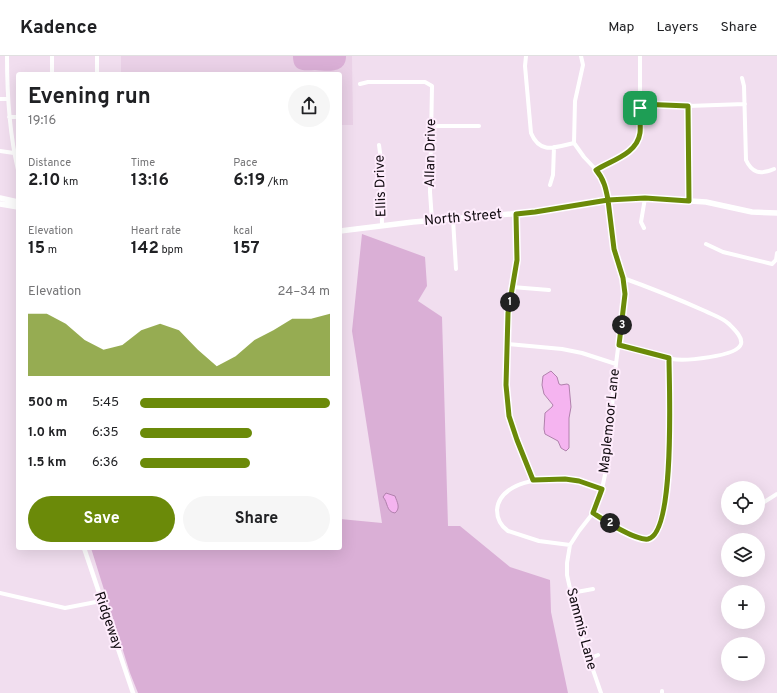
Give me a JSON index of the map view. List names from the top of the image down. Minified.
{"streets":{"main road":["North Street"],"street":["Allan Drive","Ellis Drive","Maplemoor Lane","Ridgeway","Sammis Lane"]},"crossings":[["Allan Drive","North Street"],["Ellis Drive","North Street"],["North Street","Maplemoor Lane"],["Maplemoor Lane","Sammis Lane"]],"page":{"header":"Kadence","nav":["Map","Layers","Share"],"heading":["Evening run","19:16"],"stats":[["Distance","2.10 km"],["Time","13:16"],["Pace","6:19 /km"],["Elevation","15 m"],["Heart rate","142 bpm"],["kcal","157"]],"chart":["Elevation","24–34 m"],"pins":["1","3","2"],"list":[{"name":"500 m","note":"5:45"},{"name":"1.0 km","note":"6:35"},{"name":"1.5 km","note":"6:36"}],"map_buttons":["+","−"],"buttons":["Save","Share"]}}
